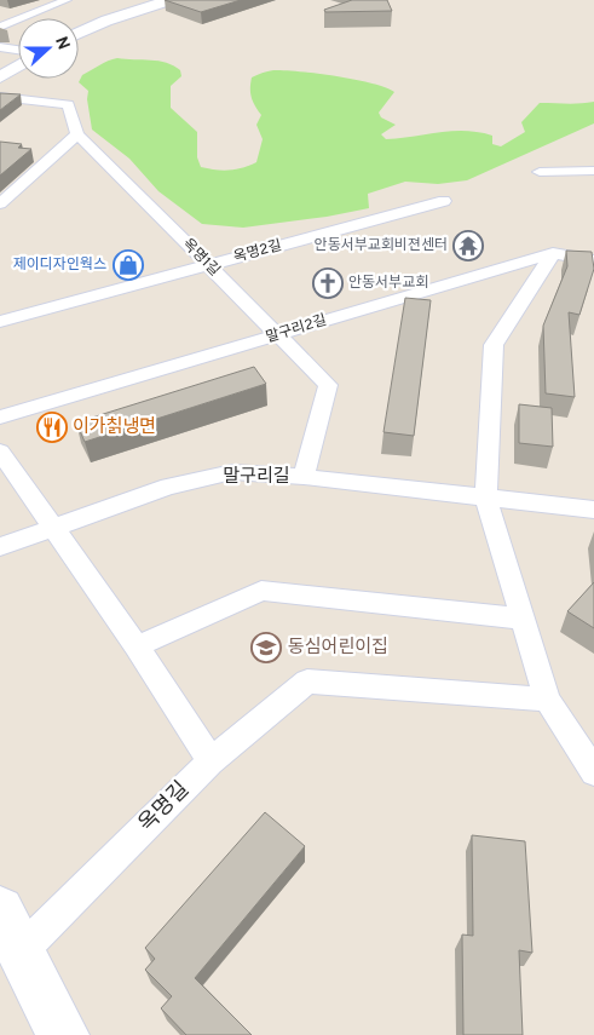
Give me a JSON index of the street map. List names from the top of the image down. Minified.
{"streets":{"street":["옥명2길","옥명1길","말구리2길","말구리길","옥명길"]},"crossings":[["옥명2길","옥명1길"],["옥명1길","말구리2길"],["옥명1길","말구리길"]],"places":{"temple":["안동서부교회비젼센터"],"shop":["제이디자인웍스"],"church":["안동서부교회"],"restaurant":["이가칡냉면"],"school or university":["동심어린이집"]},"north":"right"}
